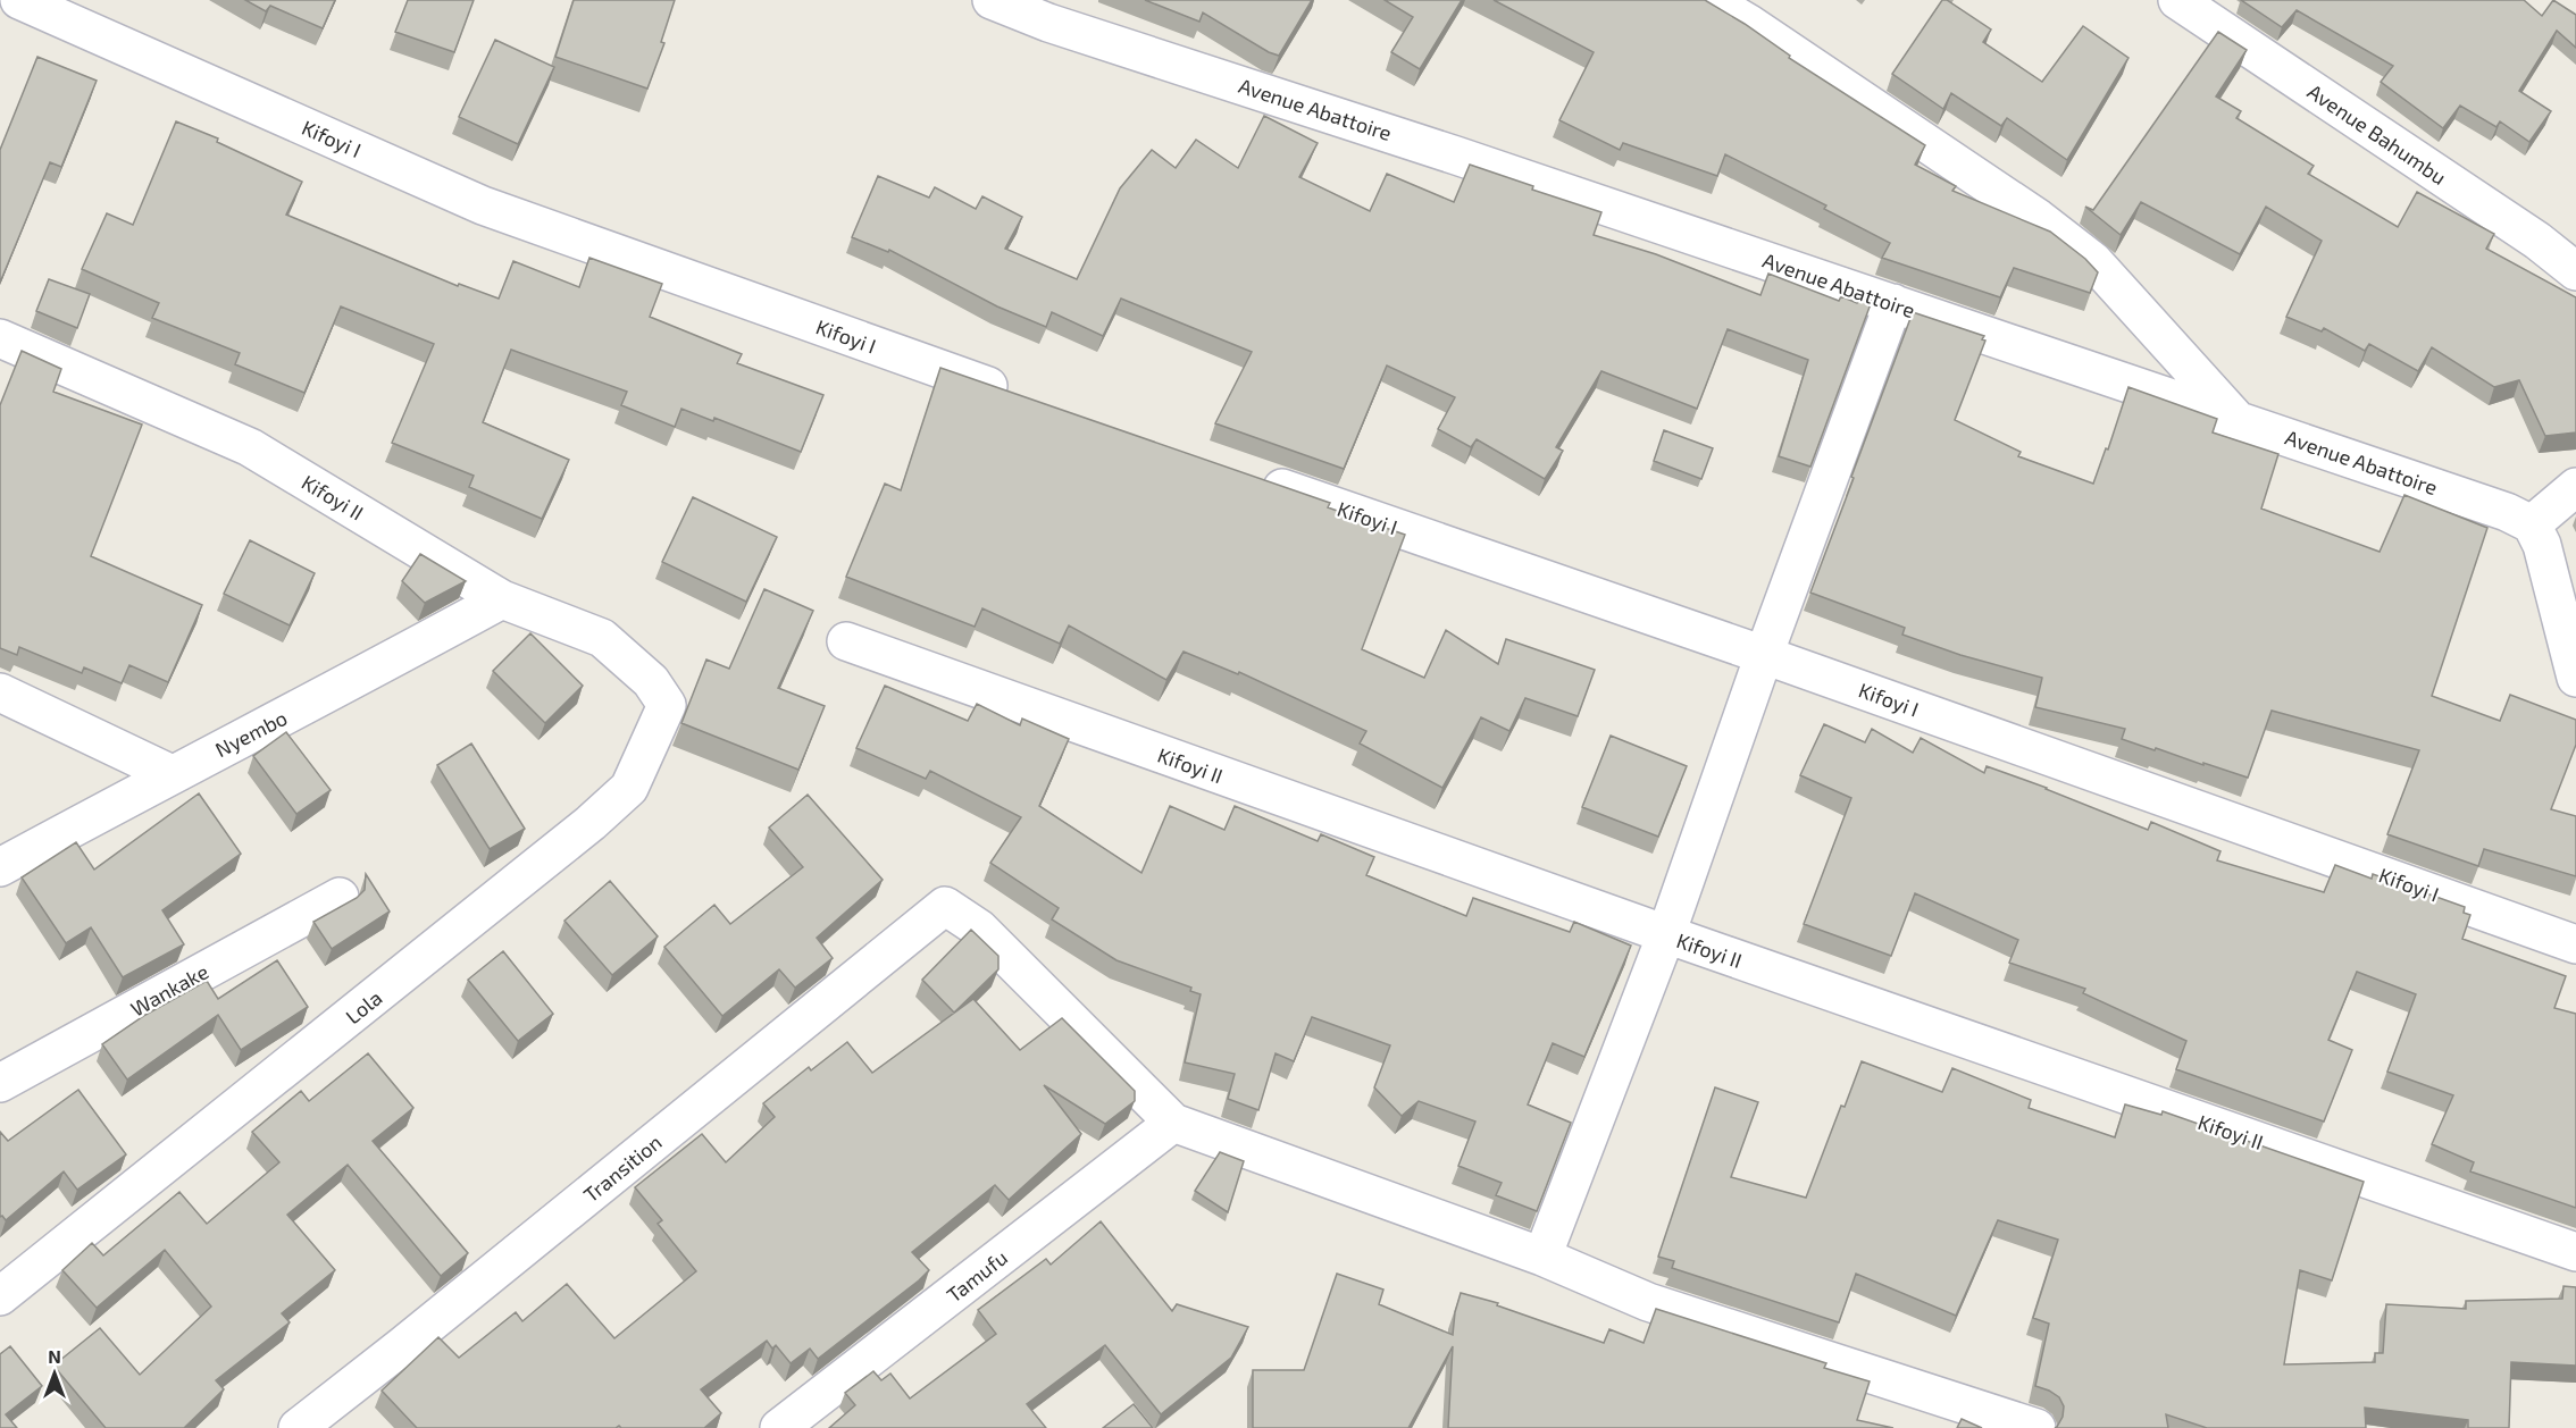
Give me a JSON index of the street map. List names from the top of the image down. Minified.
{"streets":{"street":["Avenue Abattoire","Avenue Bahumbu","Kifoyi I","Kifoyi II","Nyembo","Wankake","Lola","Transition","Tamufu"]},"crossings":[["Kifoyi II","Nyembo"],["Kifoyi II","Lola"],["Transition","Tamufu"]],"north":"top"}
